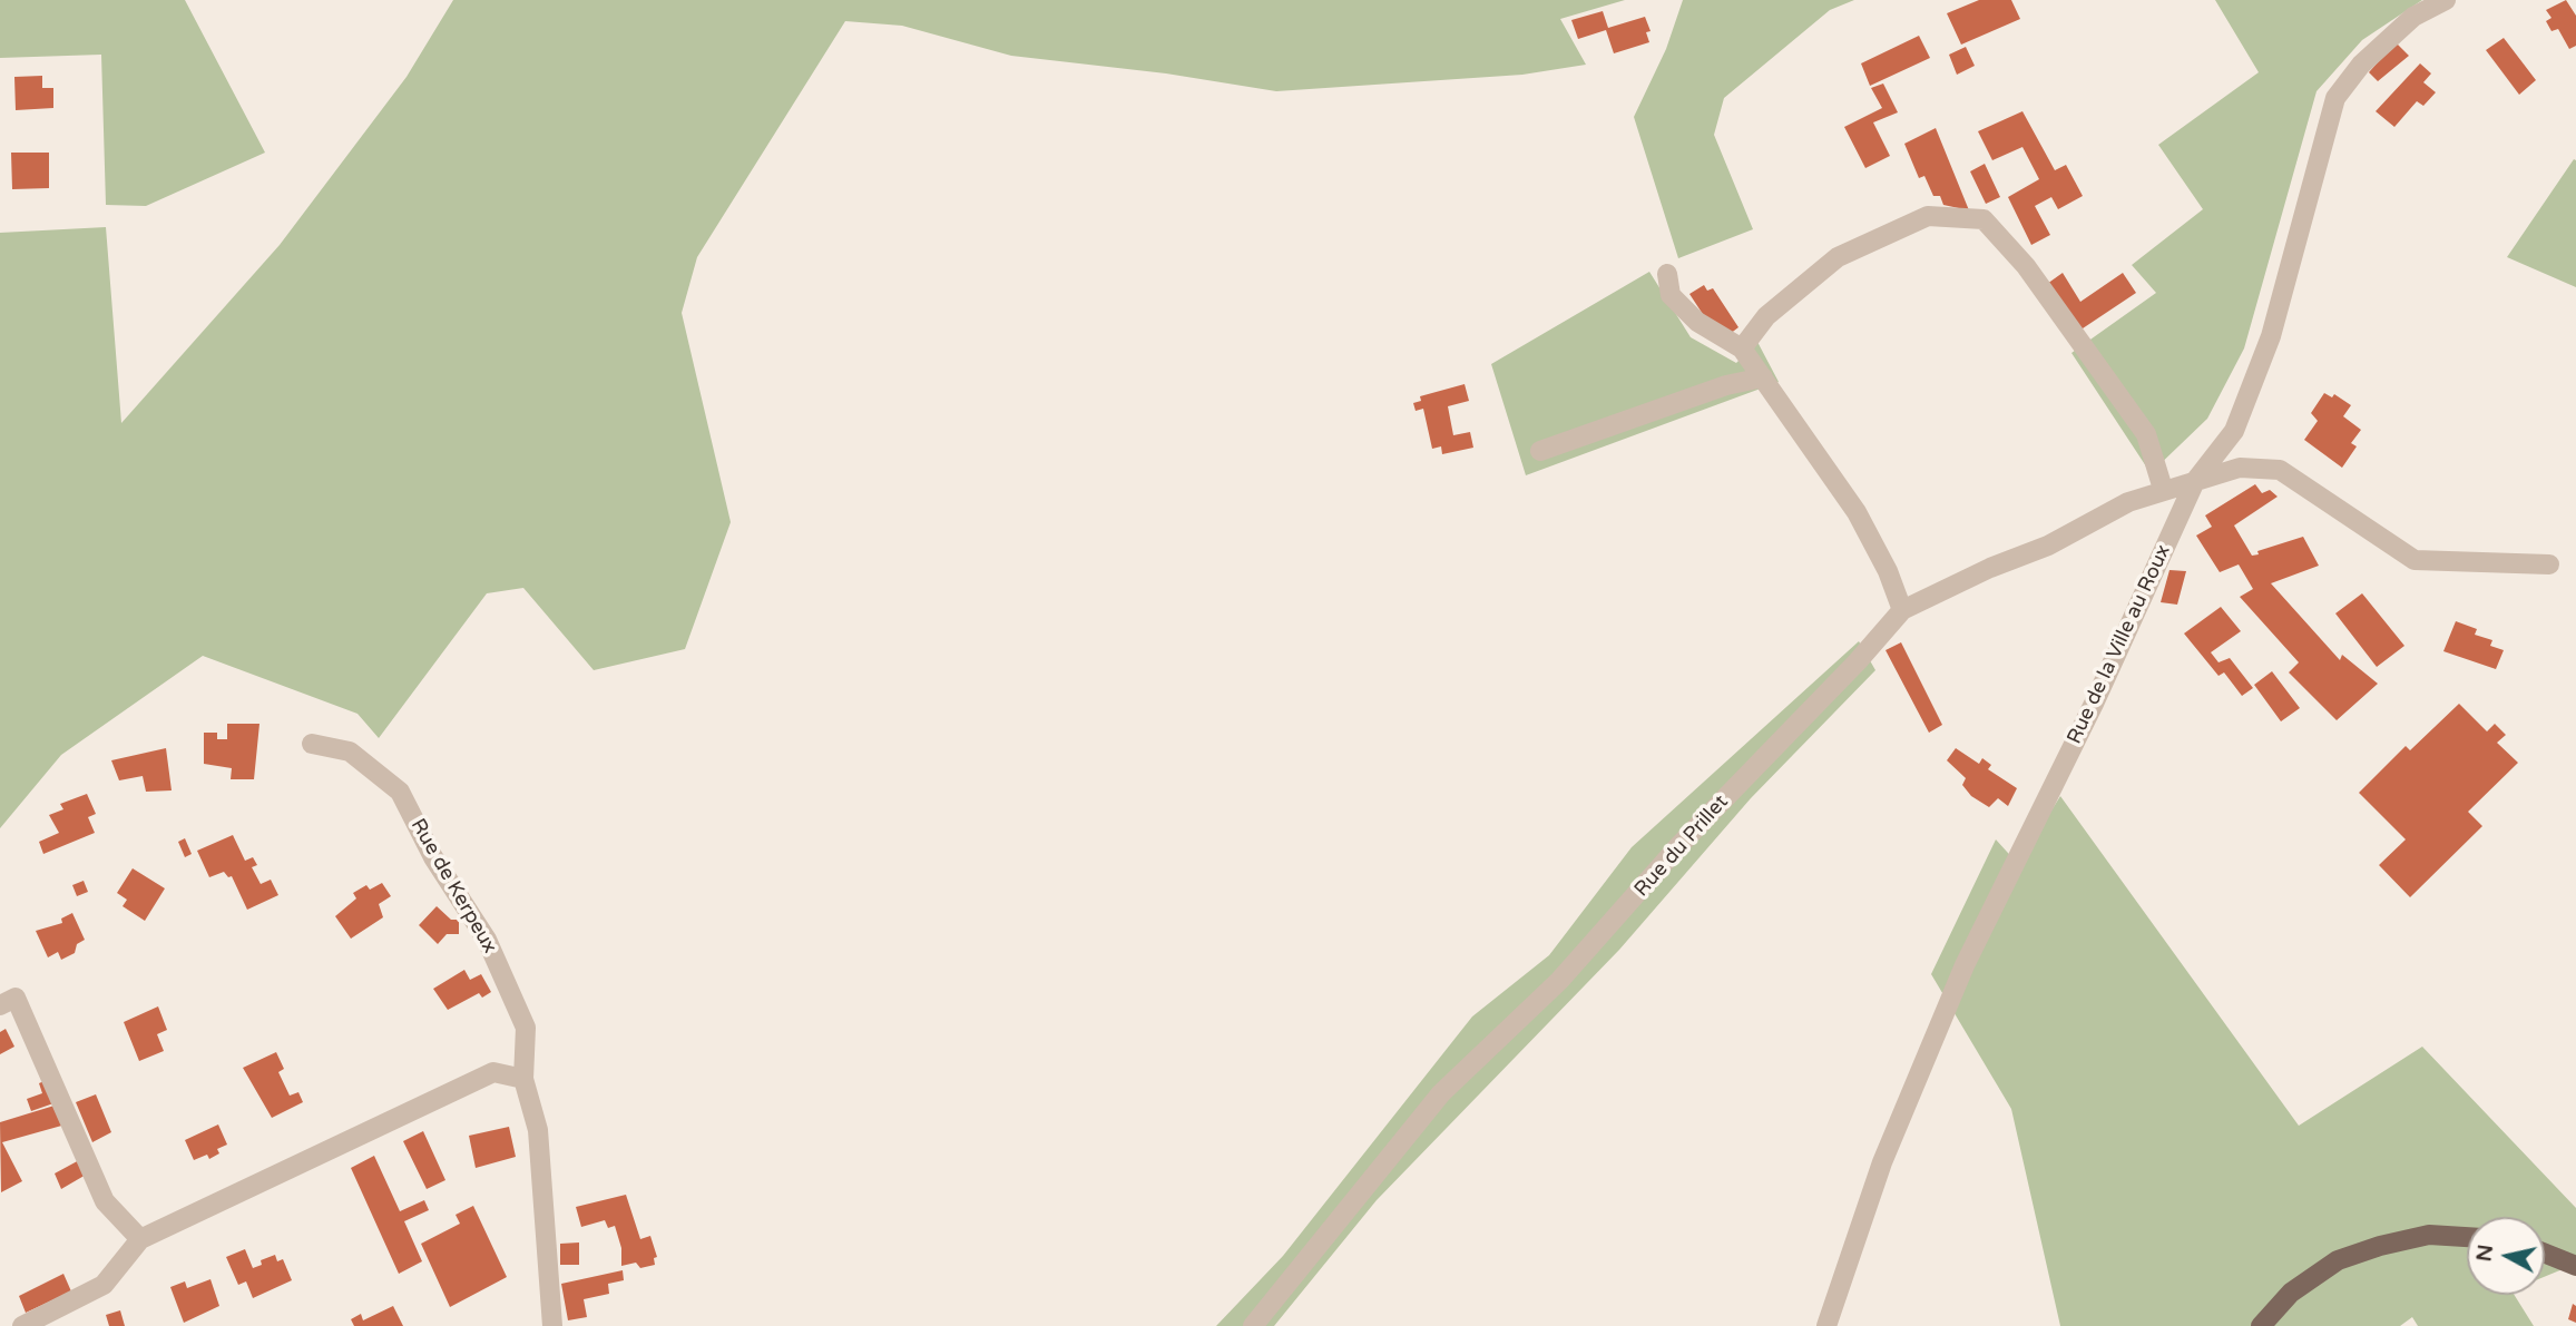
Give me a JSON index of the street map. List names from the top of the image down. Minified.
{"streets":{"street":["Rue de la Ville au Roux","Rue du Prillet","Rue de Kerpeux"]},"crossings":[["Rue de la Ville au Roux","Rue du Prillet"]],"north":"left"}
